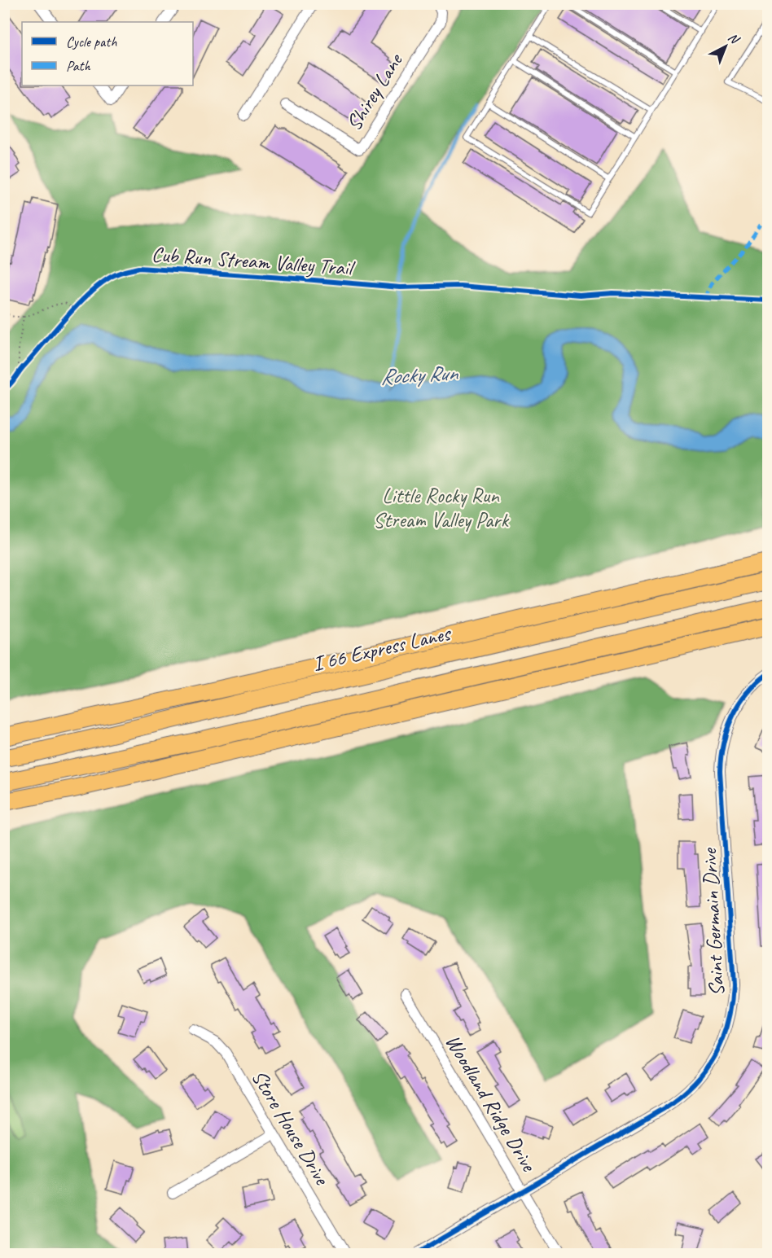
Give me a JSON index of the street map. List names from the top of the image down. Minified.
{"streets":{"highway":["I 66 Express Lanes"],"street":["Shirey Lane","Saint Germain Drive","Woodland Ridge Drive","Store House Drive"],"cycle path":["Cub Run Stream Valley Trail"]},"crossings":[["Saint Germain Drive","Woodland Ridge Drive"]],"water":["Rocky Run"],"parks":["Little Rocky Run Stream Valley Park"],"legend":["Cycle path","Path"],"north":"top right"}
